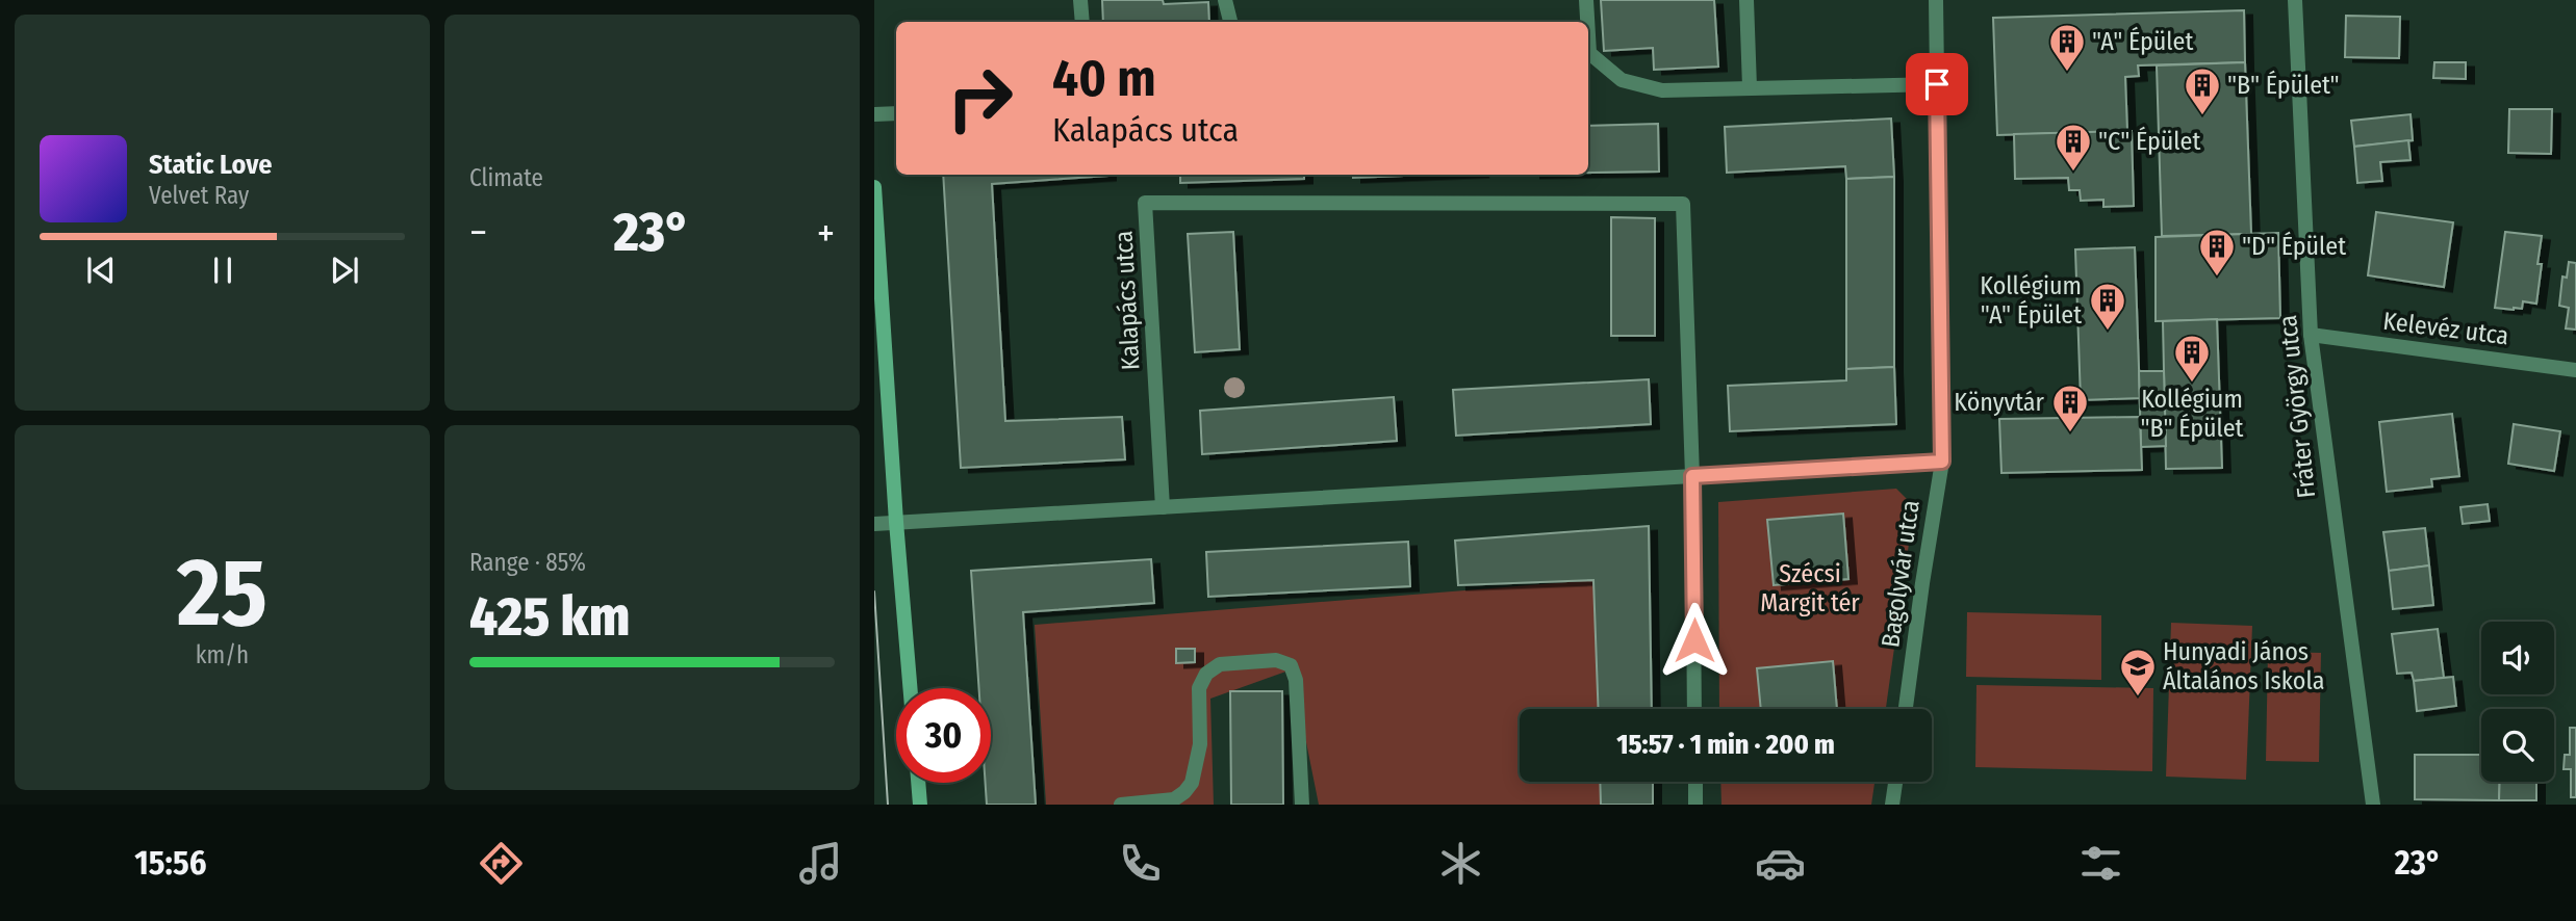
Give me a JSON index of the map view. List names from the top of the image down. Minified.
{"streets":{"street":["Kalapács utca","Kelevéz utca","Fráter György utca","Bagolyvár utca"]},"crossings":[["Kelevéz utca","Fráter György utca"]],"parks":["Szécsi Margit tér"],"places":{"building":["\"A\" Épület","\"B\" Épület\"","\"C\" Épület","\"D\" Épület","Kollégium \"A\" Épület","Kollégium \"B\" Épület","Könyvtár"],"school or university":["Hunyadi János Általános Iskola"]},"page":{"tile":["Climate",["25","km/h"],["Range · 85%","425 km"]],"turn":["40 m","Kalapács utca"],"song":["Static Love","Velvet Ray"],"heat":["−","23°","+"],"limit":"30","trip":"15:57 · 1 min · 200 m","tabs":["15:56","23°"]}}
